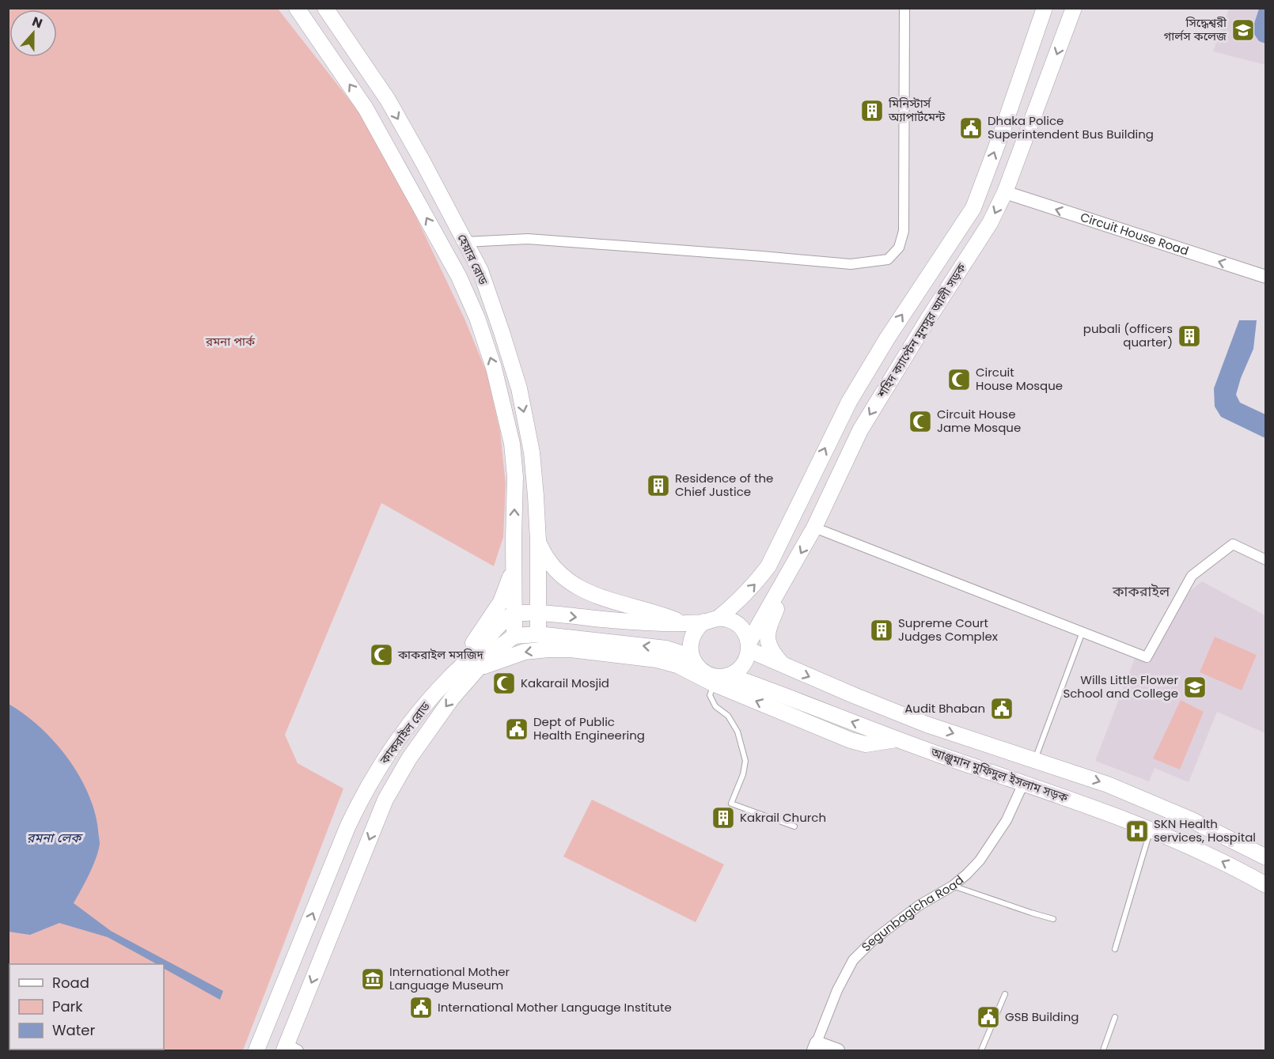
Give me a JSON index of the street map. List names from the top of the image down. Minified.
{"streets":{"main road":["হেয়ার রোড","শহিদ ক্যাপ্টেন মুনসুর আলী সড়ক","কাকরাইল রোড","আঞ্জুমান মুফিদুল ইসলাম সড়ক"],"street":["Circuit House Road","Segunbagicha Road"]},"crossings":[["Circuit House Road","শহিদ ক্যাপ্টেন মুনসুর আলী সড়ক"],["শহিদ ক্যাপ্টেন মুনসুর আলী সড়ক","আঞ্জুমান মুফিদুল ইসলাম সড়ক"],["আঞ্জুমান মুফিদুল ইসলাম সড়ক","Segunbagicha Road"]],"one_way":["Circuit House Road"],"districts":["কাকরাইল"],"water":["রমনা লেক"],"parks":["রমনা পার্ক"],"places":{"school or university":["সিদ্ধেশ্বরী গার্লস কলেজ","Wills Little Flower School and College"],"building":["মিনিস্টার্স অ্যাপার্টমেন্ট","pubali (officers quarter)","Residence of the Chief Justice","Supreme Court Judges Complex","Kakrail Church"],"public building":["Dhaka Police Superintendent Bus Building","Audit Bhaban","Dept of Public Health Engineering","International Mother Language Institute","GSB Building"],"mosque":["Circuit House Mosque","Circuit House Jame Mosque","কাকরাইল মসজিদ","Kakarail Mosjid"],"hospital":["SKN Health services, Hospital"],"museum":["International Mother Language Museum"]},"legend":["Road","Park","Water"],"north":"top"}
